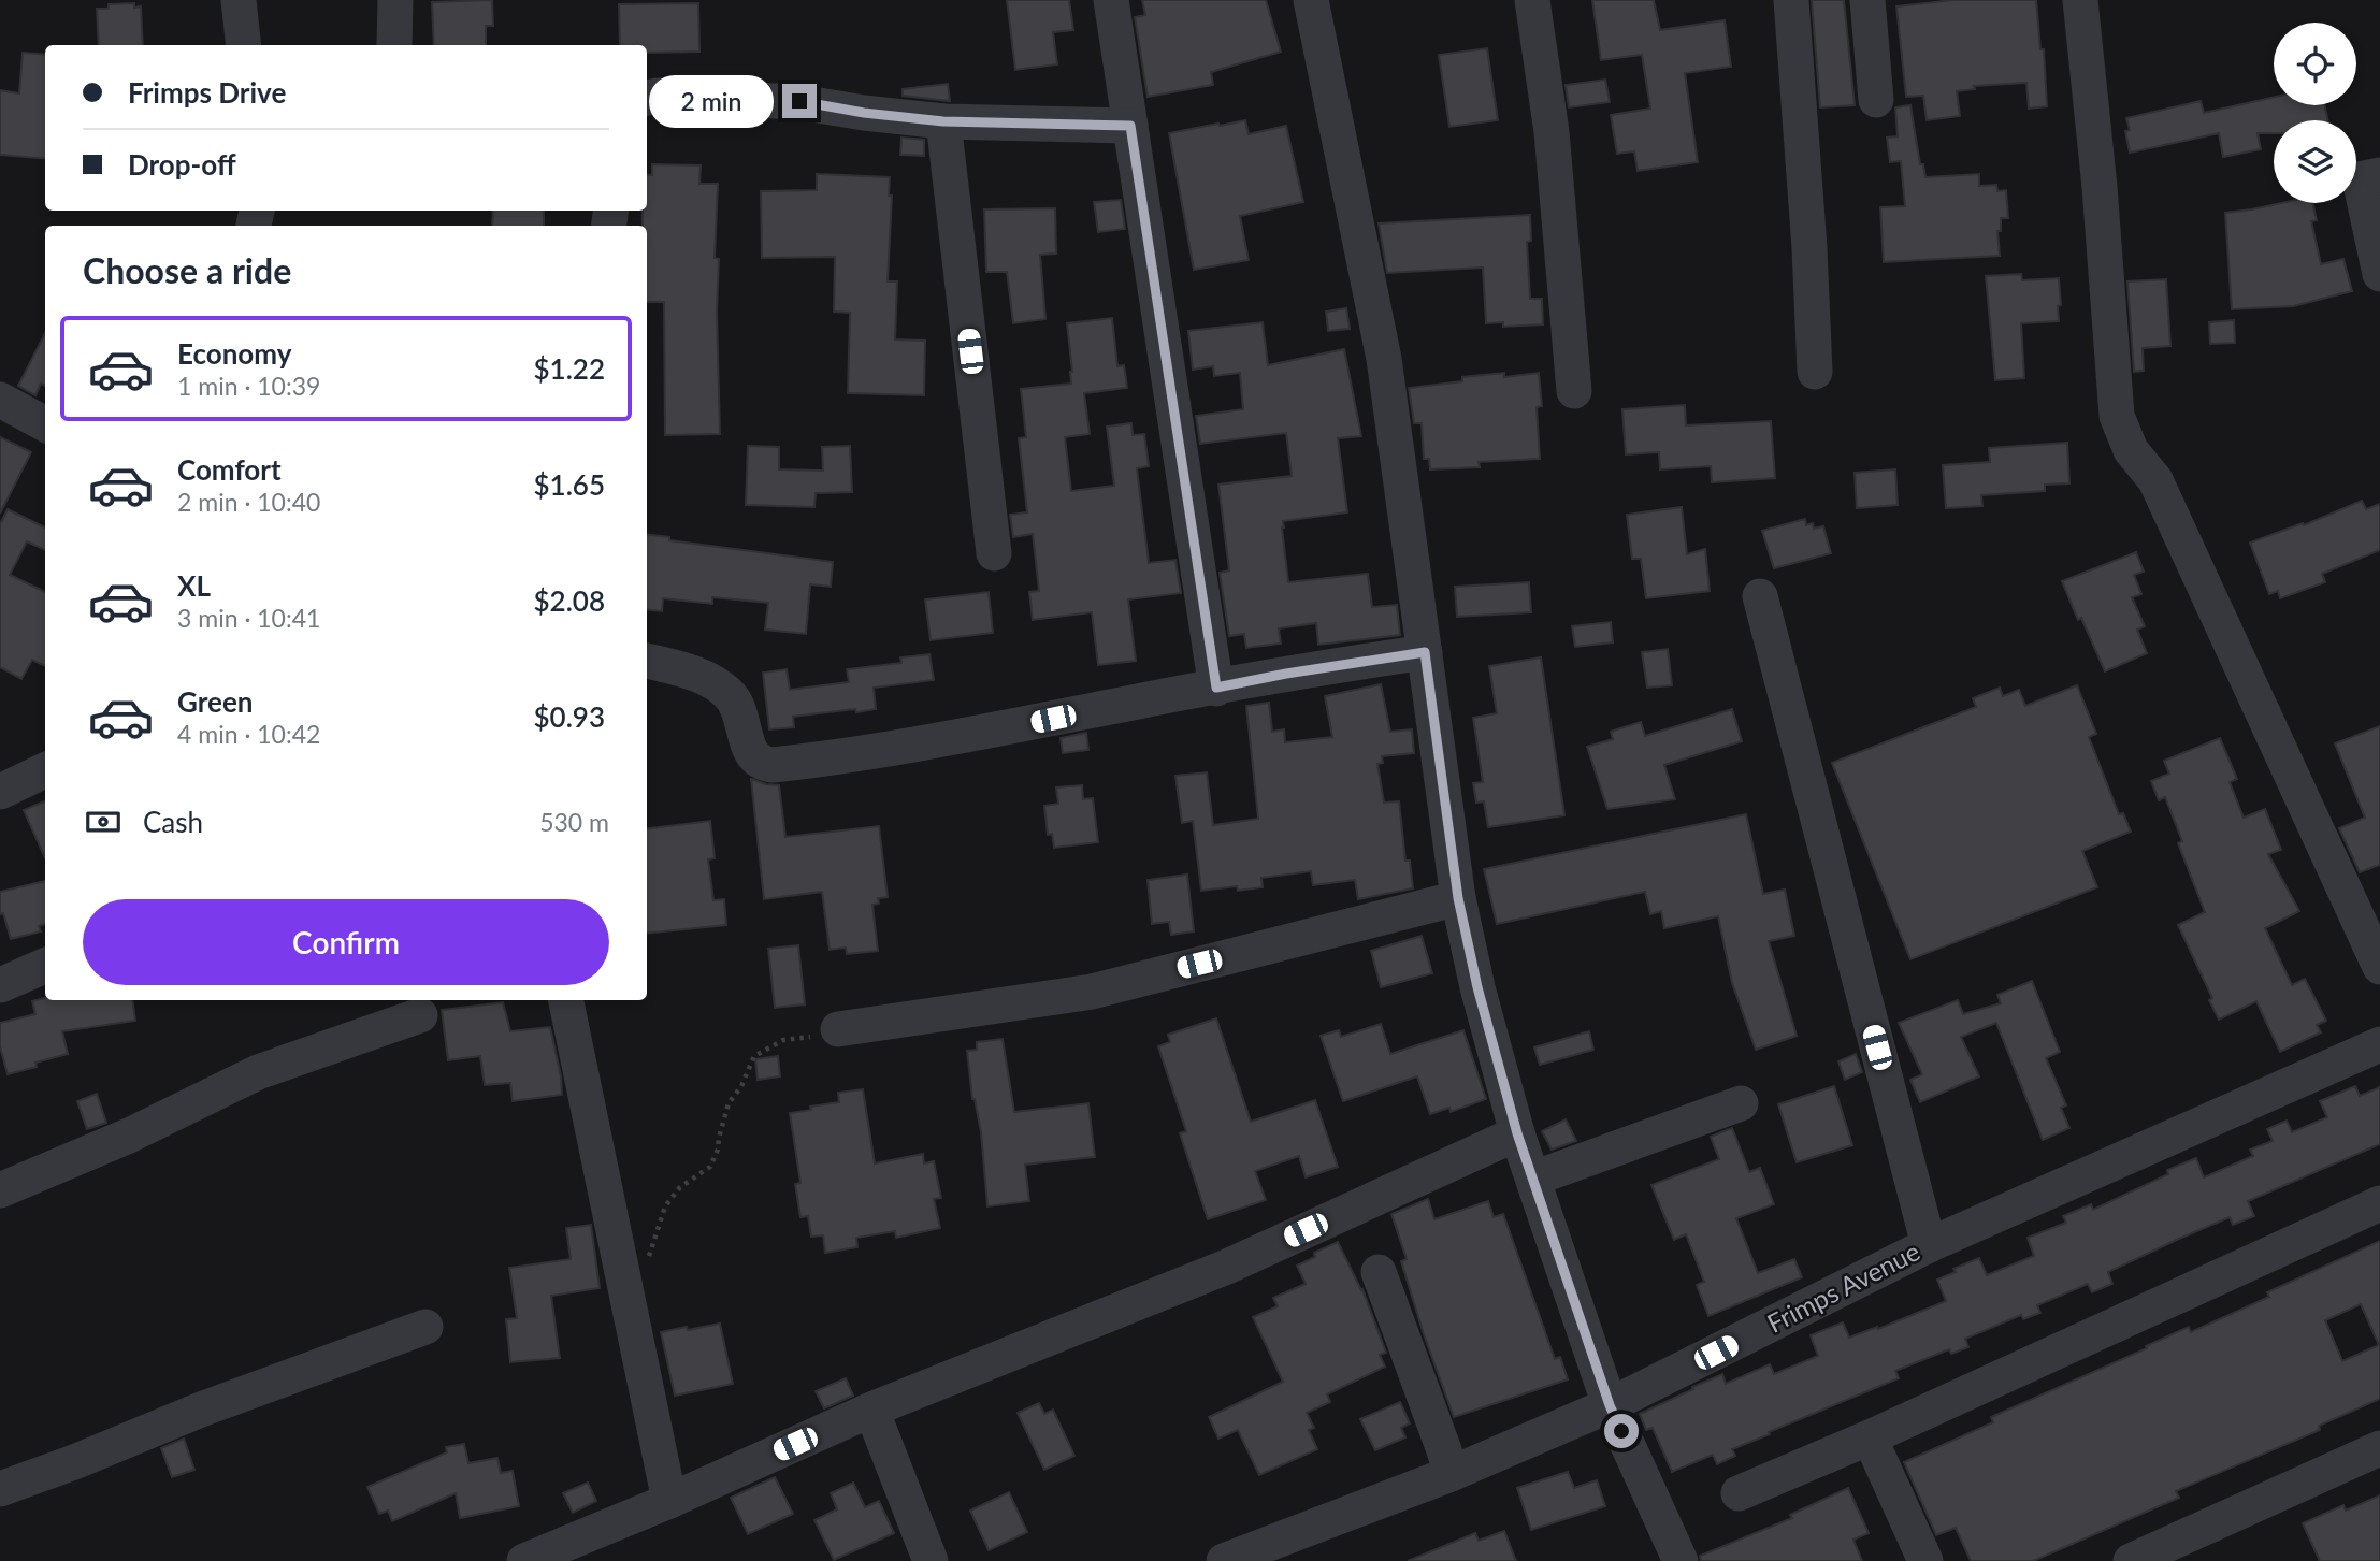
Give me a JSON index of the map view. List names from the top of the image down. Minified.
{"streets":{"street":["Frimps Avenue"]},"page":{"banner":["Frimps Drive","Drop-off"],"bubble":"2 min","heading":"Choose a ride","list":[{"name":"Economy","note":"1 min · 10:39","value":"$1.22"},{"name":"Comfort","note":"2 min · 10:40","value":"$1.65"},{"name":"XL","note":"3 min · 10:41","value":"$2.08"},{"name":"Green","note":"4 min · 10:42","value":"$0.93"}],"pay":["Cash","530 m"],"buttons":"Confirm"}}
